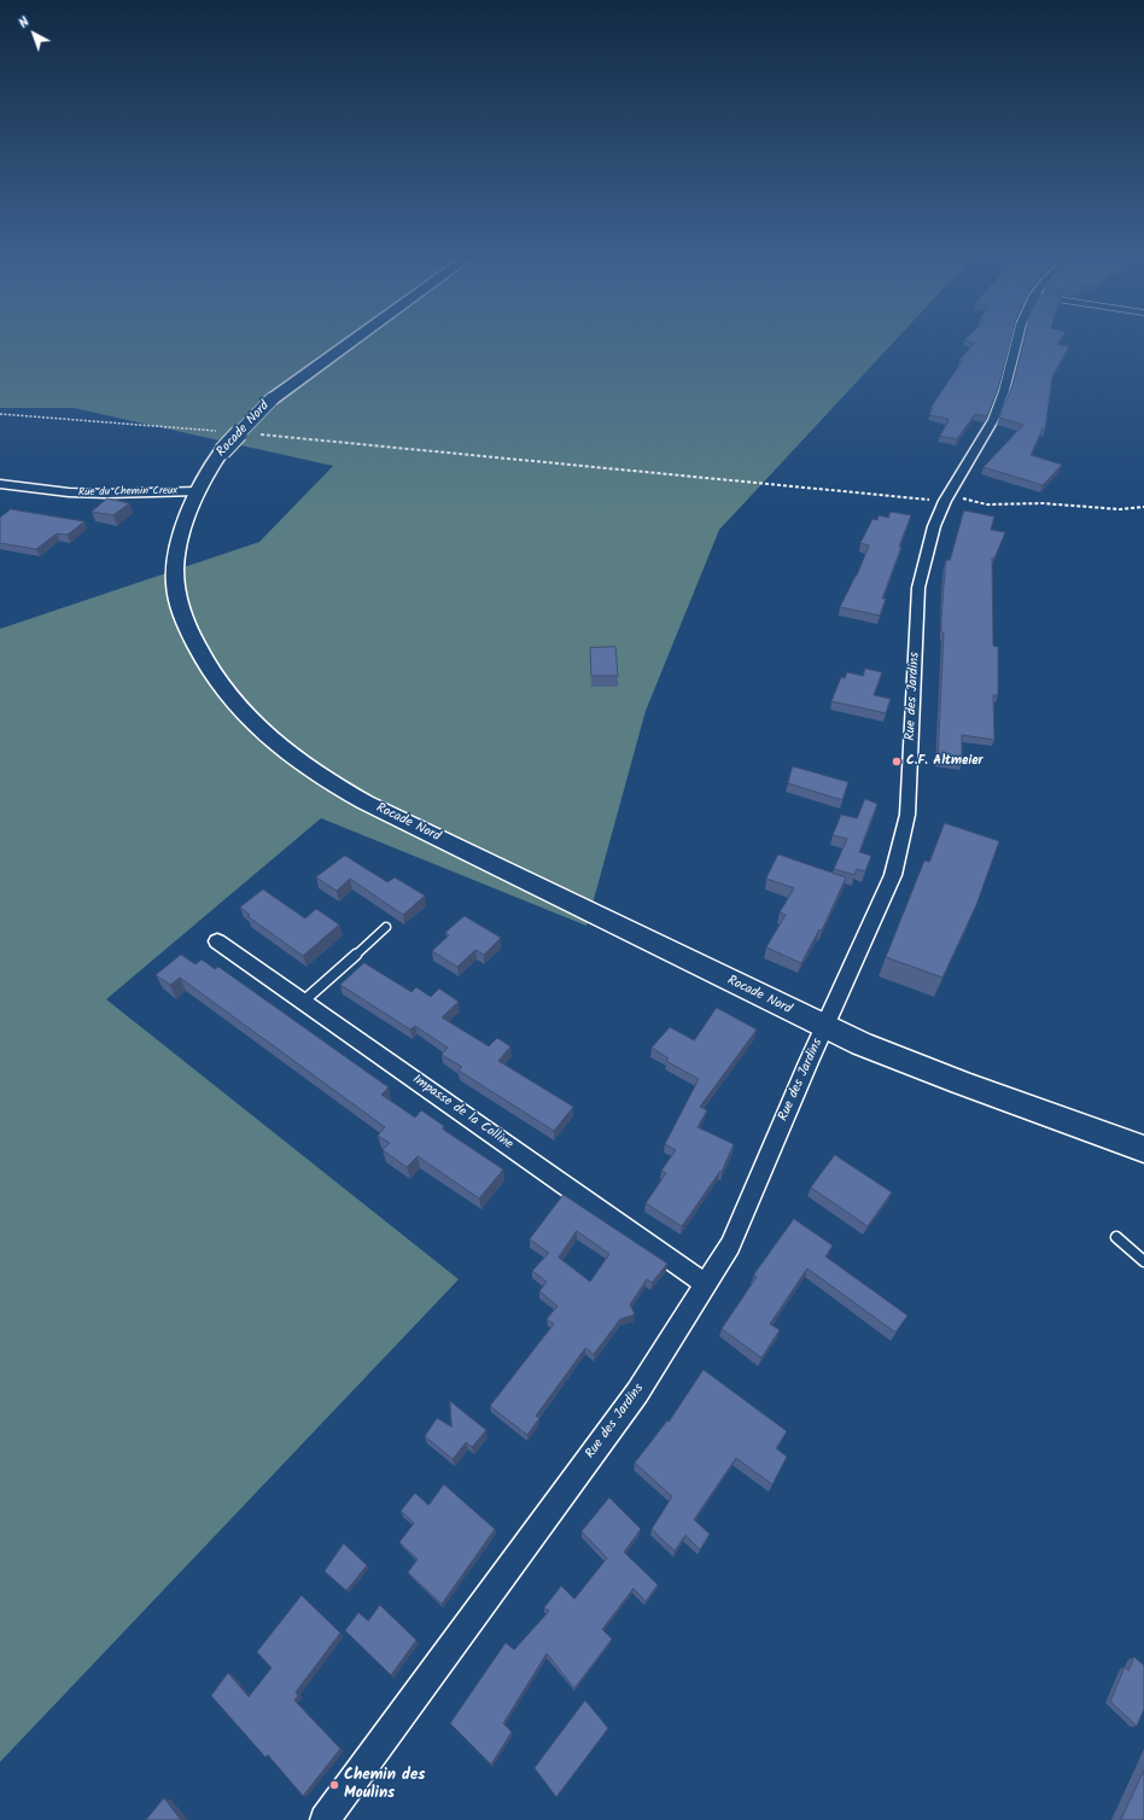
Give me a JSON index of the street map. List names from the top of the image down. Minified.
{"streets":{"main road":["Rocade Nord"],"street":["Rue du Chemin Creux","Rue des Jardins","Impasse de la Colline"]},"crossings":[["Rocade Nord","Rue du Chemin Creux"],["Rocade Nord","Rue des Jardins"],["Rue des Jardins","Impasse de la Colline"]],"places":["C.F. Altmeier","Chemin des Moulins"],"north":"top left"}
